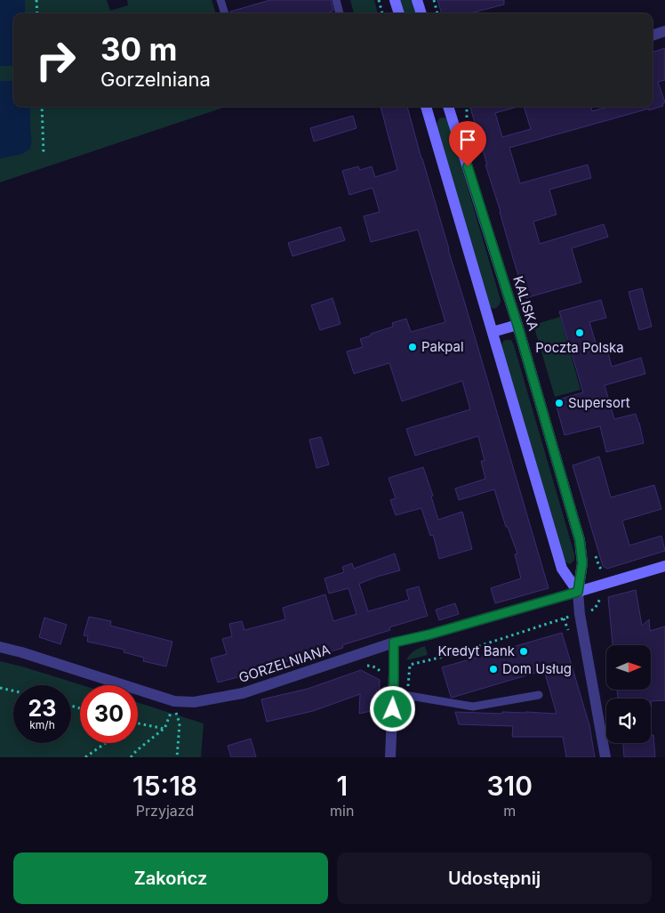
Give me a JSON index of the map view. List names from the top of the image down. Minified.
{"streets":{"street":["KALISKA","GORZELNIANA"]},"crossings":[["KALISKA","GORZELNIANA"]],"places":["Poczta Polska","Pakpal","Supersort","Kredyt Bank","Dom Usług"],"north":"right","page":{"turn":["30 m","Gorzelniana"],"speed":"23 km/h","limit":"30","eta":["15:18","Przyjazd","1","min","310","m"],"buttons":["Zakończ","Udostępnij"]}}
